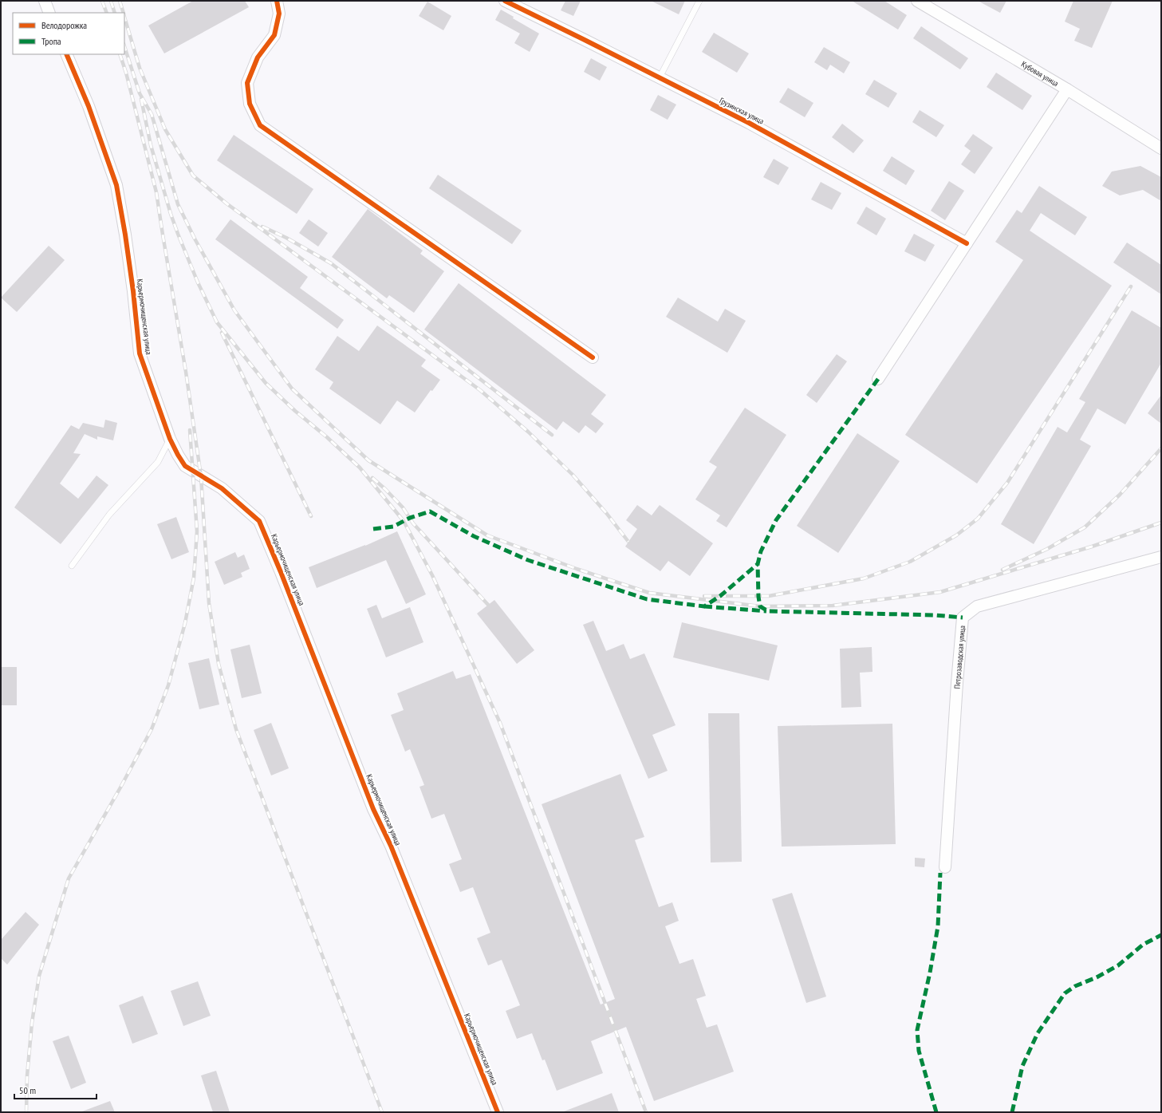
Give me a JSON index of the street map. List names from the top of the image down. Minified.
{"streets":{"street":["Кубовая улица","Грузинская улица","Карьермочищенская улица","Петрозаводская улица"]},"legend":["Велодорожка","Тропа"],"scale_bar":"50 m"}
